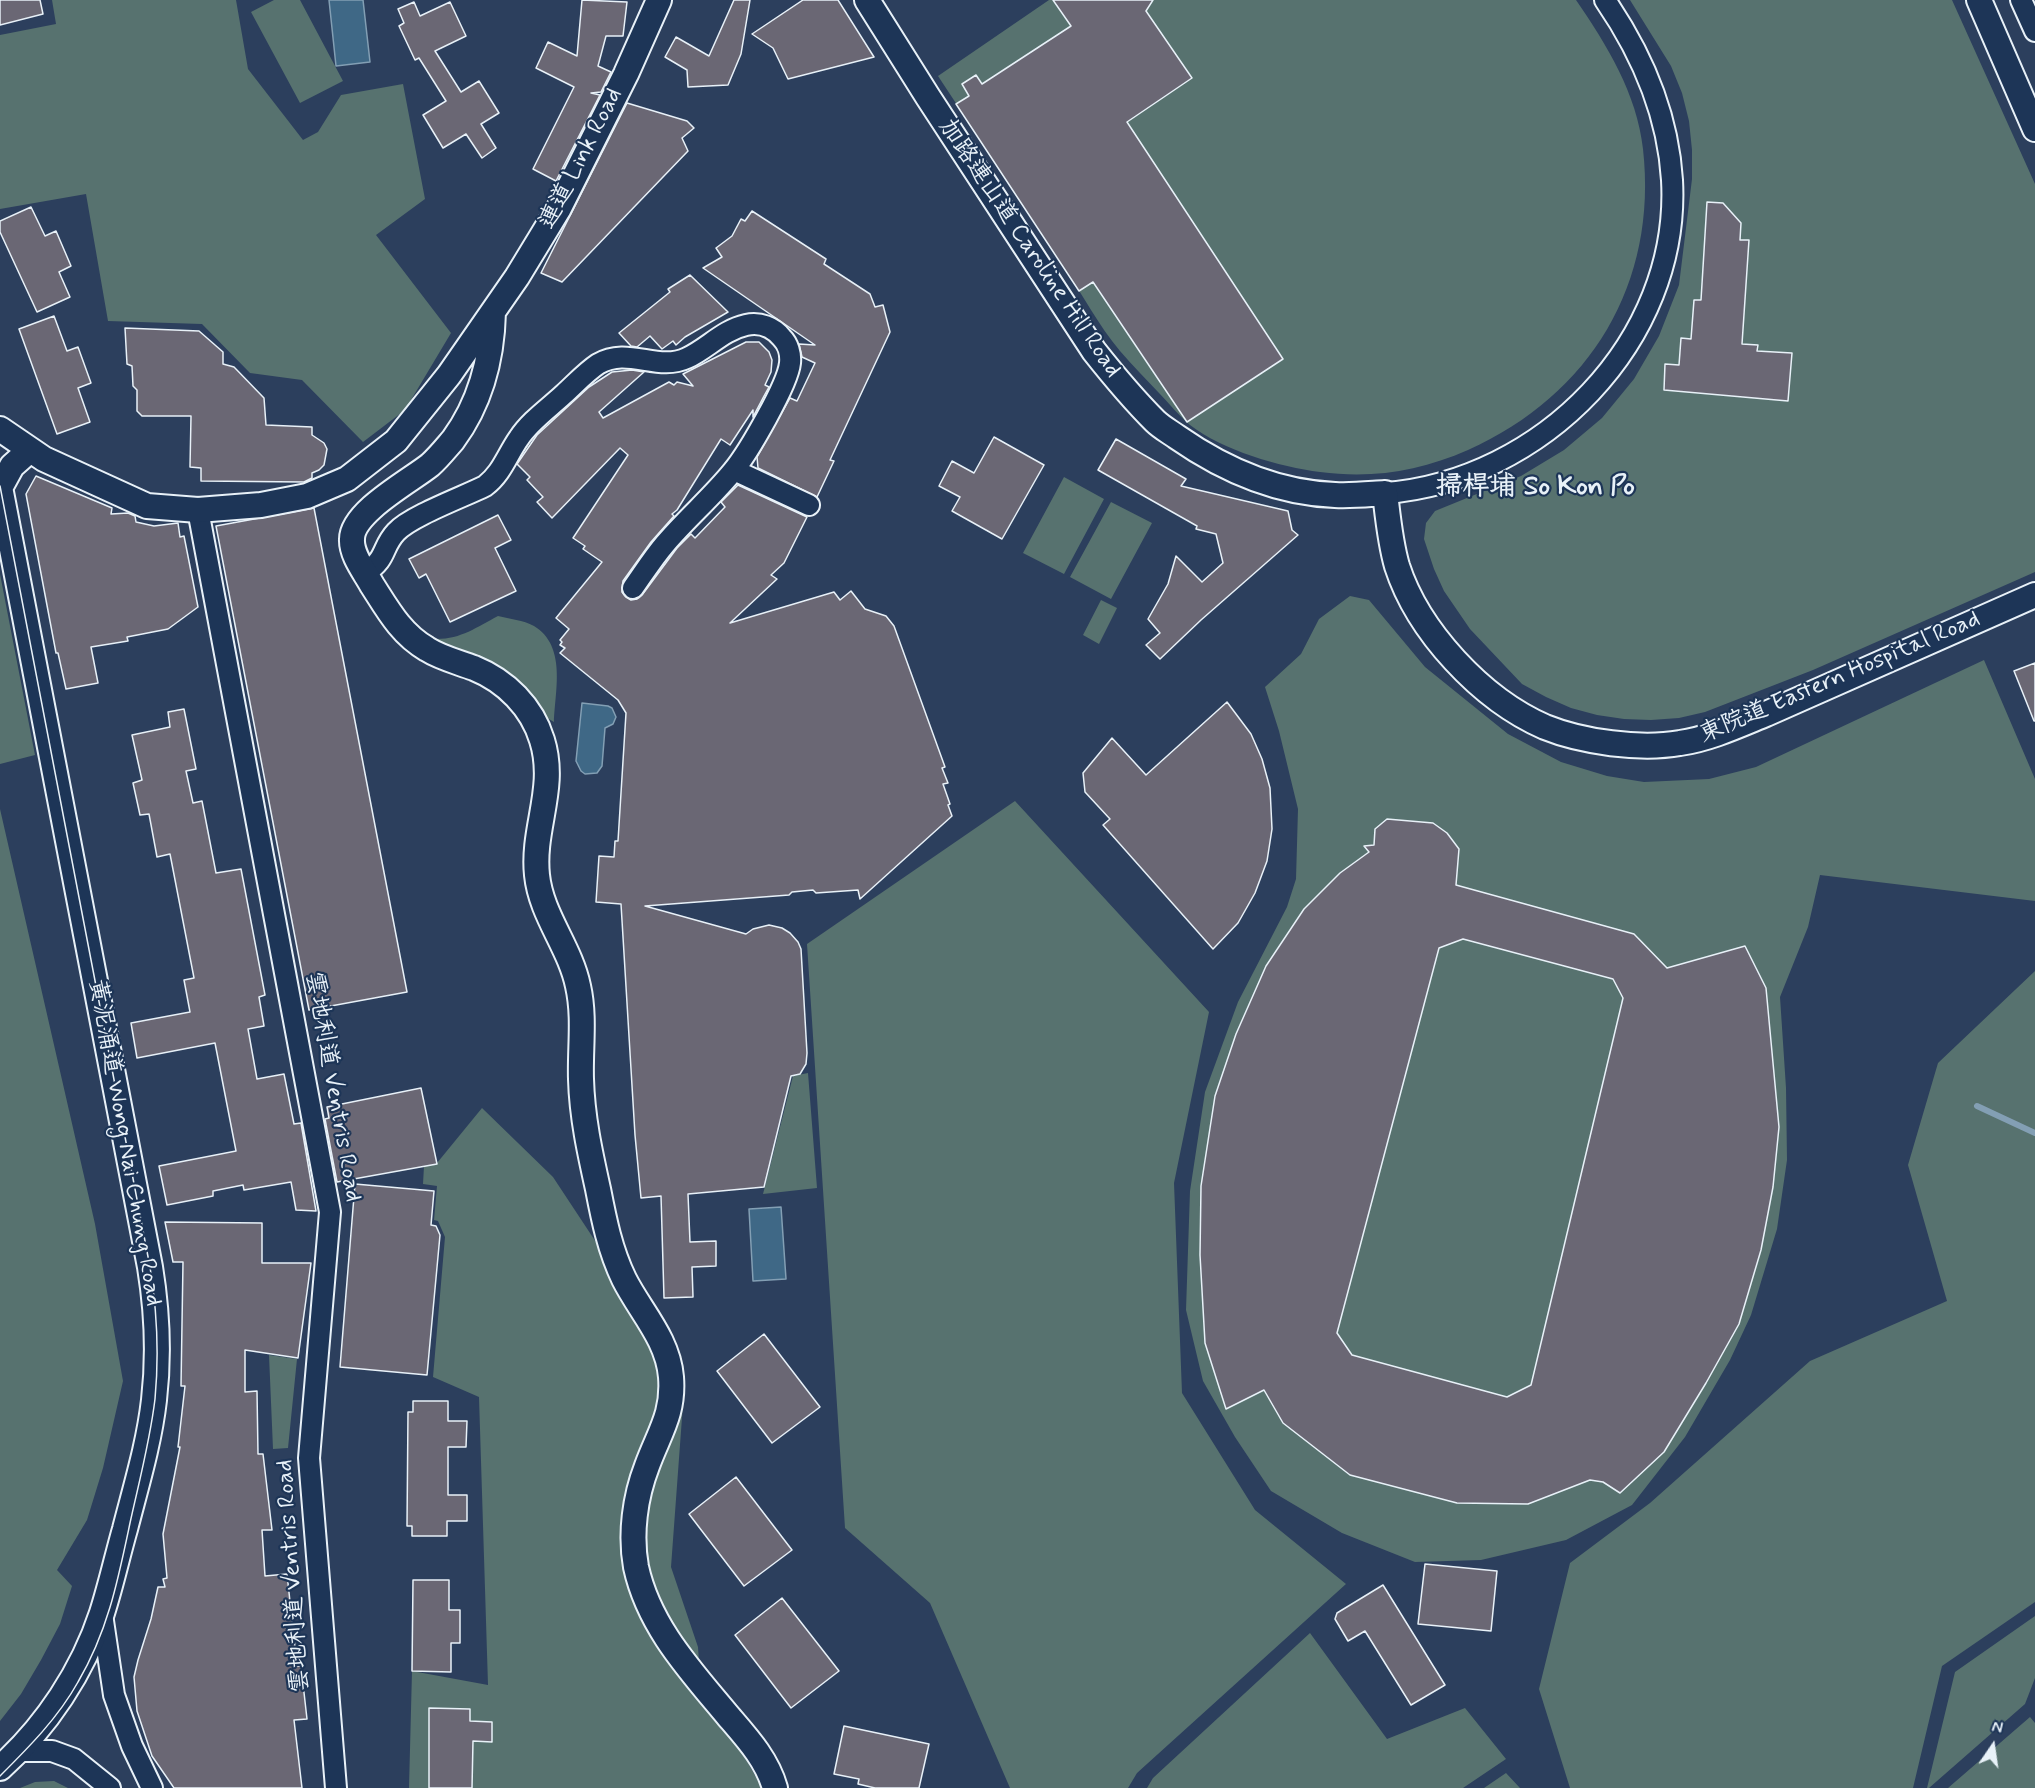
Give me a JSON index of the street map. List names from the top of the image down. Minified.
{"streets":{"street":["連道 Link Road","加路連山道 Caroline Hill Road","東院道 Eastern Hospital Road","雲地利道 Ventris Road","黃泥涌道 Wong Nai Chung Road"]},"crossings":[["連道 Link Road","雲地利道 Ventris Road"],["加路連山道 Caroline Hill Road","東院道 Eastern Hospital Road"]],"districts":["掃桿埔 So Kon Po"],"north":"top"}
